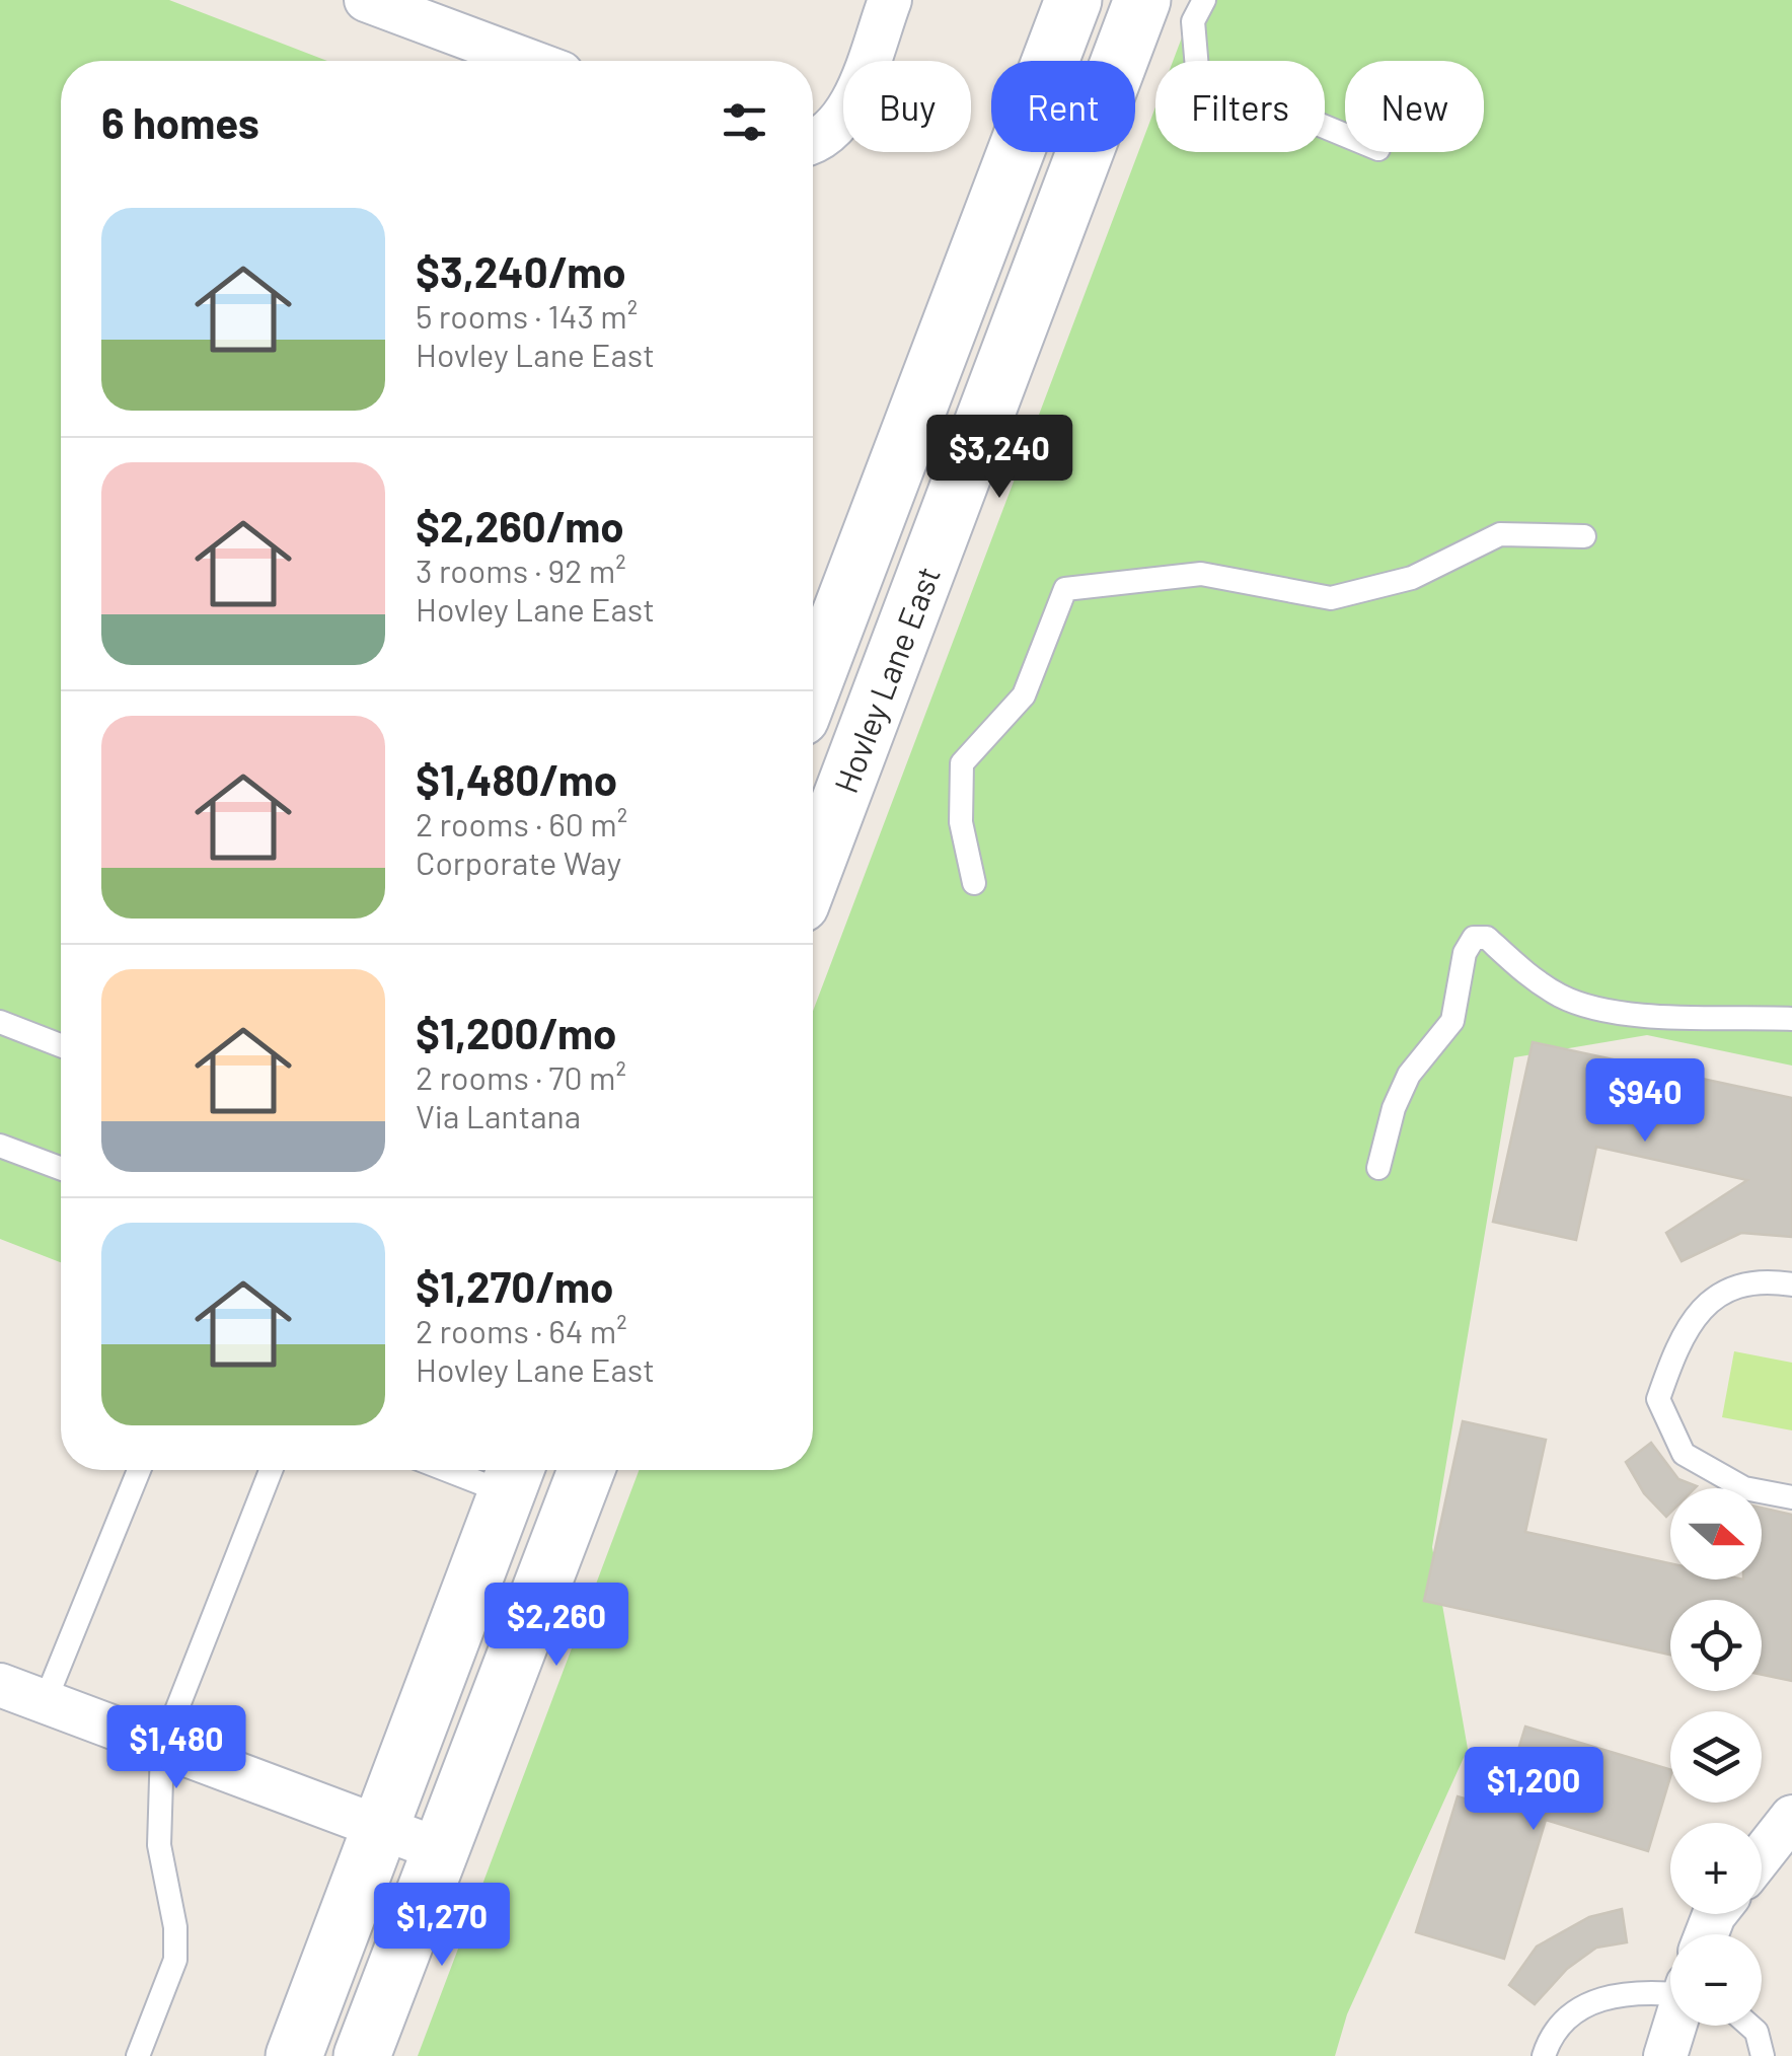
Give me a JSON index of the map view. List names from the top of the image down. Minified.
{"streets":{"street":["Hovley Lane East"]},"north":"right","page":{"chip":["Buy","Rent","Filters","New"],"heading":"6 homes","list":[{"name":"$3,240/mo","note":"5 rooms · 143 m² · Hovley Lane East"},{"name":"$2,260/mo","note":"3 rooms · 92 m² · Hovley Lane East"},{"name":"$1,480/mo","note":"2 rooms · 60 m² · Corporate Way"},{"name":"$1,200/mo","note":"2 rooms · 70 m² · Via Lantana"},{"name":"$1,270/mo","note":"2 rooms · 64 m² · Hovley Lane East"}],"price":["$3,240","$940","$2,260","$1,480","$1,200","$1,270"],"map_buttons":["+","−"]}}
